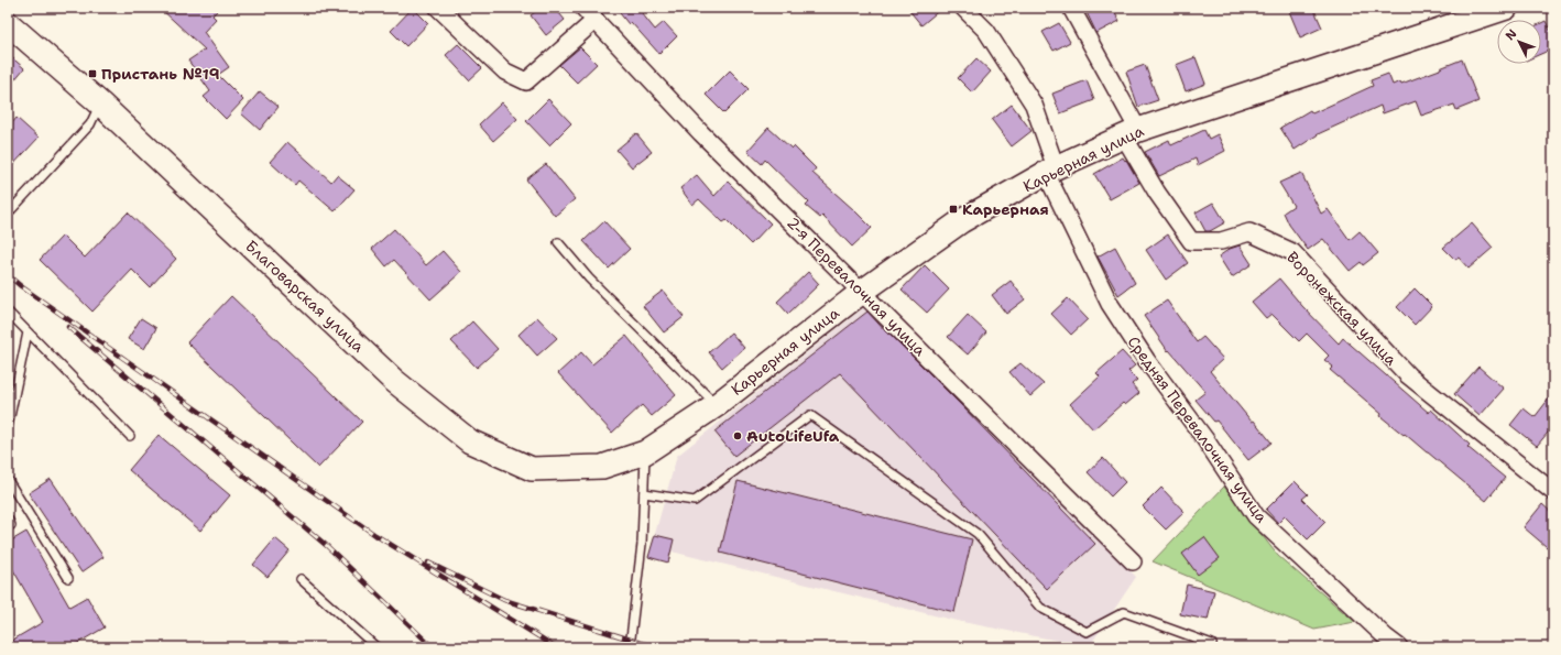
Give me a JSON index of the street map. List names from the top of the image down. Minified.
{"streets":{"street":["Карьерная улица","2-я Перевалочная улица","Благоварская улица","Воронежская улица","Средняя Перевалочная улица"]},"crossings":[["Карьерная улица","2-я Перевалочная улица"],["Карьерная улица","Благоварская улица"],["Карьерная улица","Воронежская улица"],["Карьерная улица","Средняя Перевалочная улица"]],"places":{"transit":["Пристань №19","Карьерная"],"other":["AutoLifeUfa"]},"north":"top left"}
